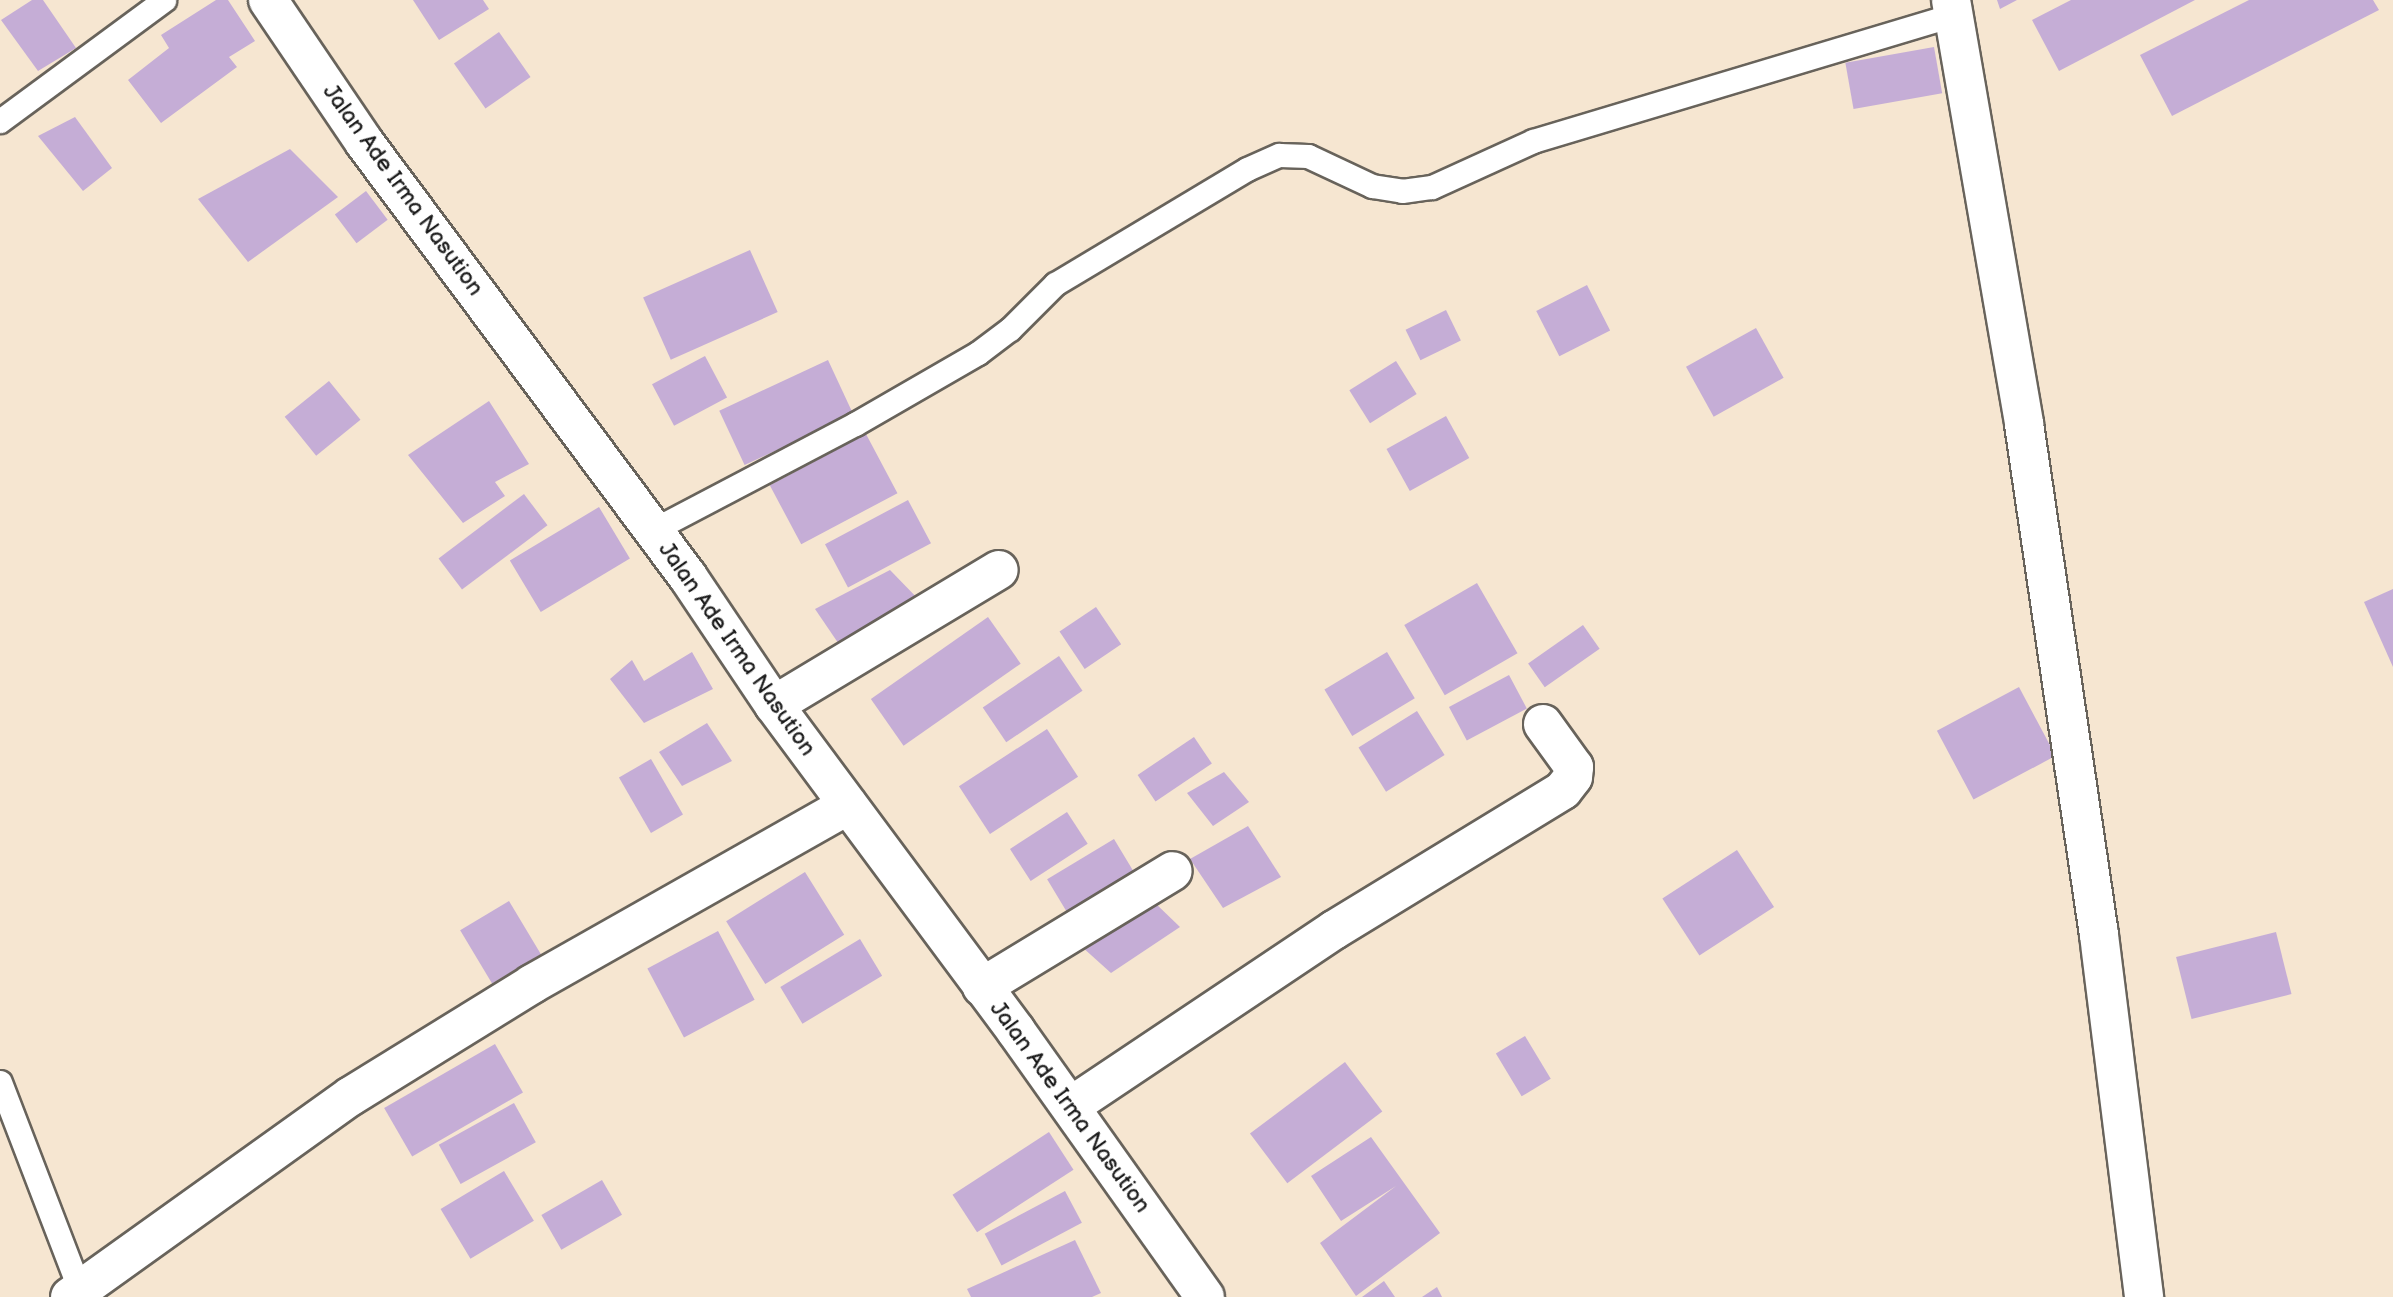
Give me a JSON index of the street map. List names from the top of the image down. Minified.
{"streets":{"street":["Jalan Ade Irma Nasution"]}}
